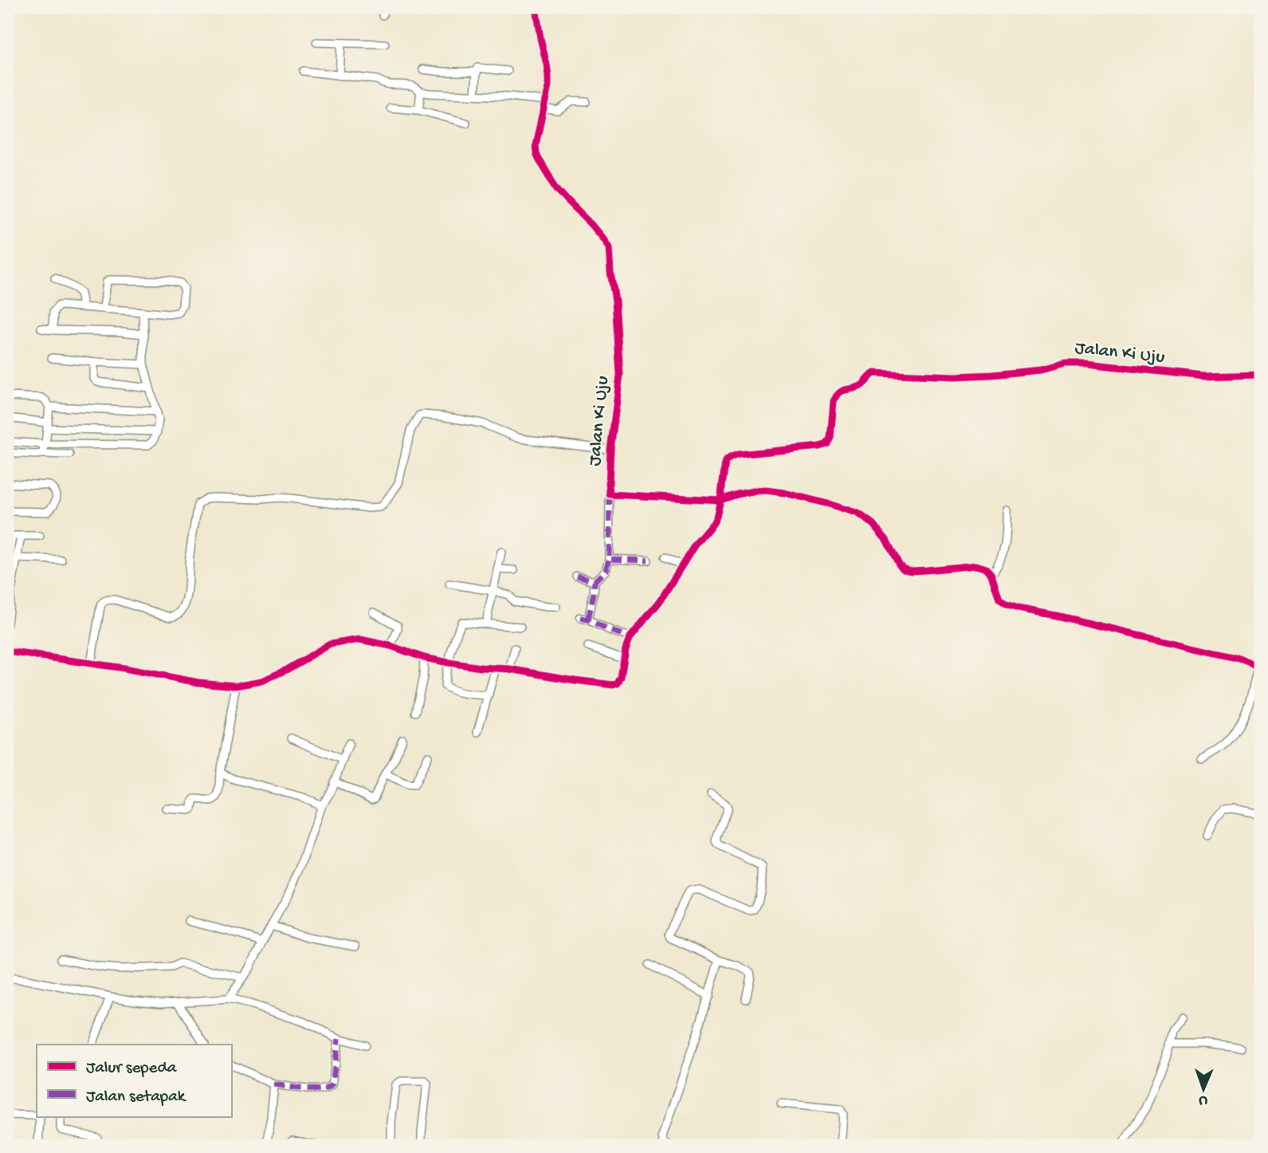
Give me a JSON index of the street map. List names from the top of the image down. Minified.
{"streets":{"street":["Jalan Ki Uju"]},"legend":["Jalur sepeda","Jalan setapak"],"north":"bottom"}
